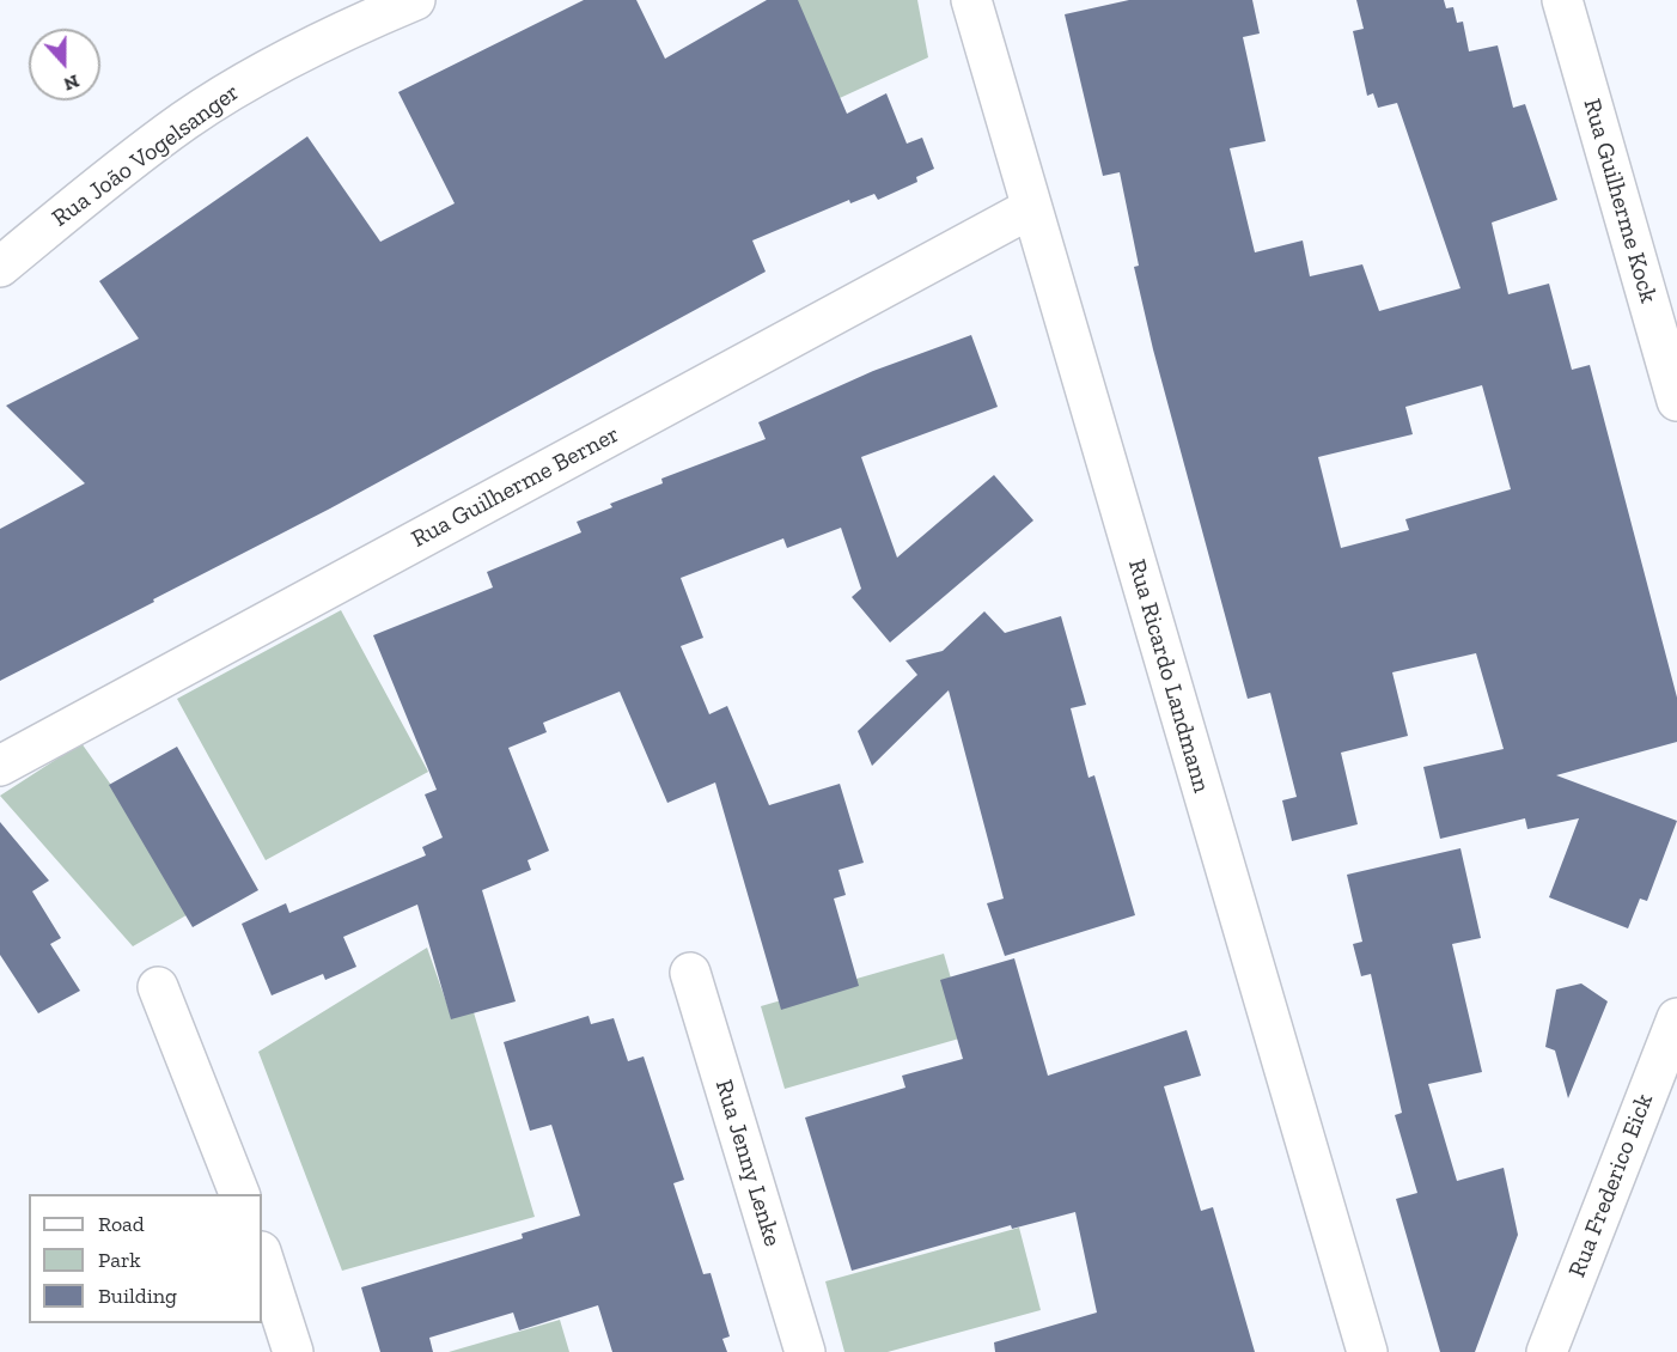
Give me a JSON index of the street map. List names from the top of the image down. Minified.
{"streets":{"street":["Rua João Vogelsanger","Rua Guilherme Kock","Rua Guilherme Berner","Rua Ricardo Landmann","Rua Jenny Lenke","Rua Frederico Eick"]},"crossings":[["Rua Guilherme Berner","Rua Ricardo Landmann"]],"legend":["Road","Park","Building"],"north":"bottom"}
